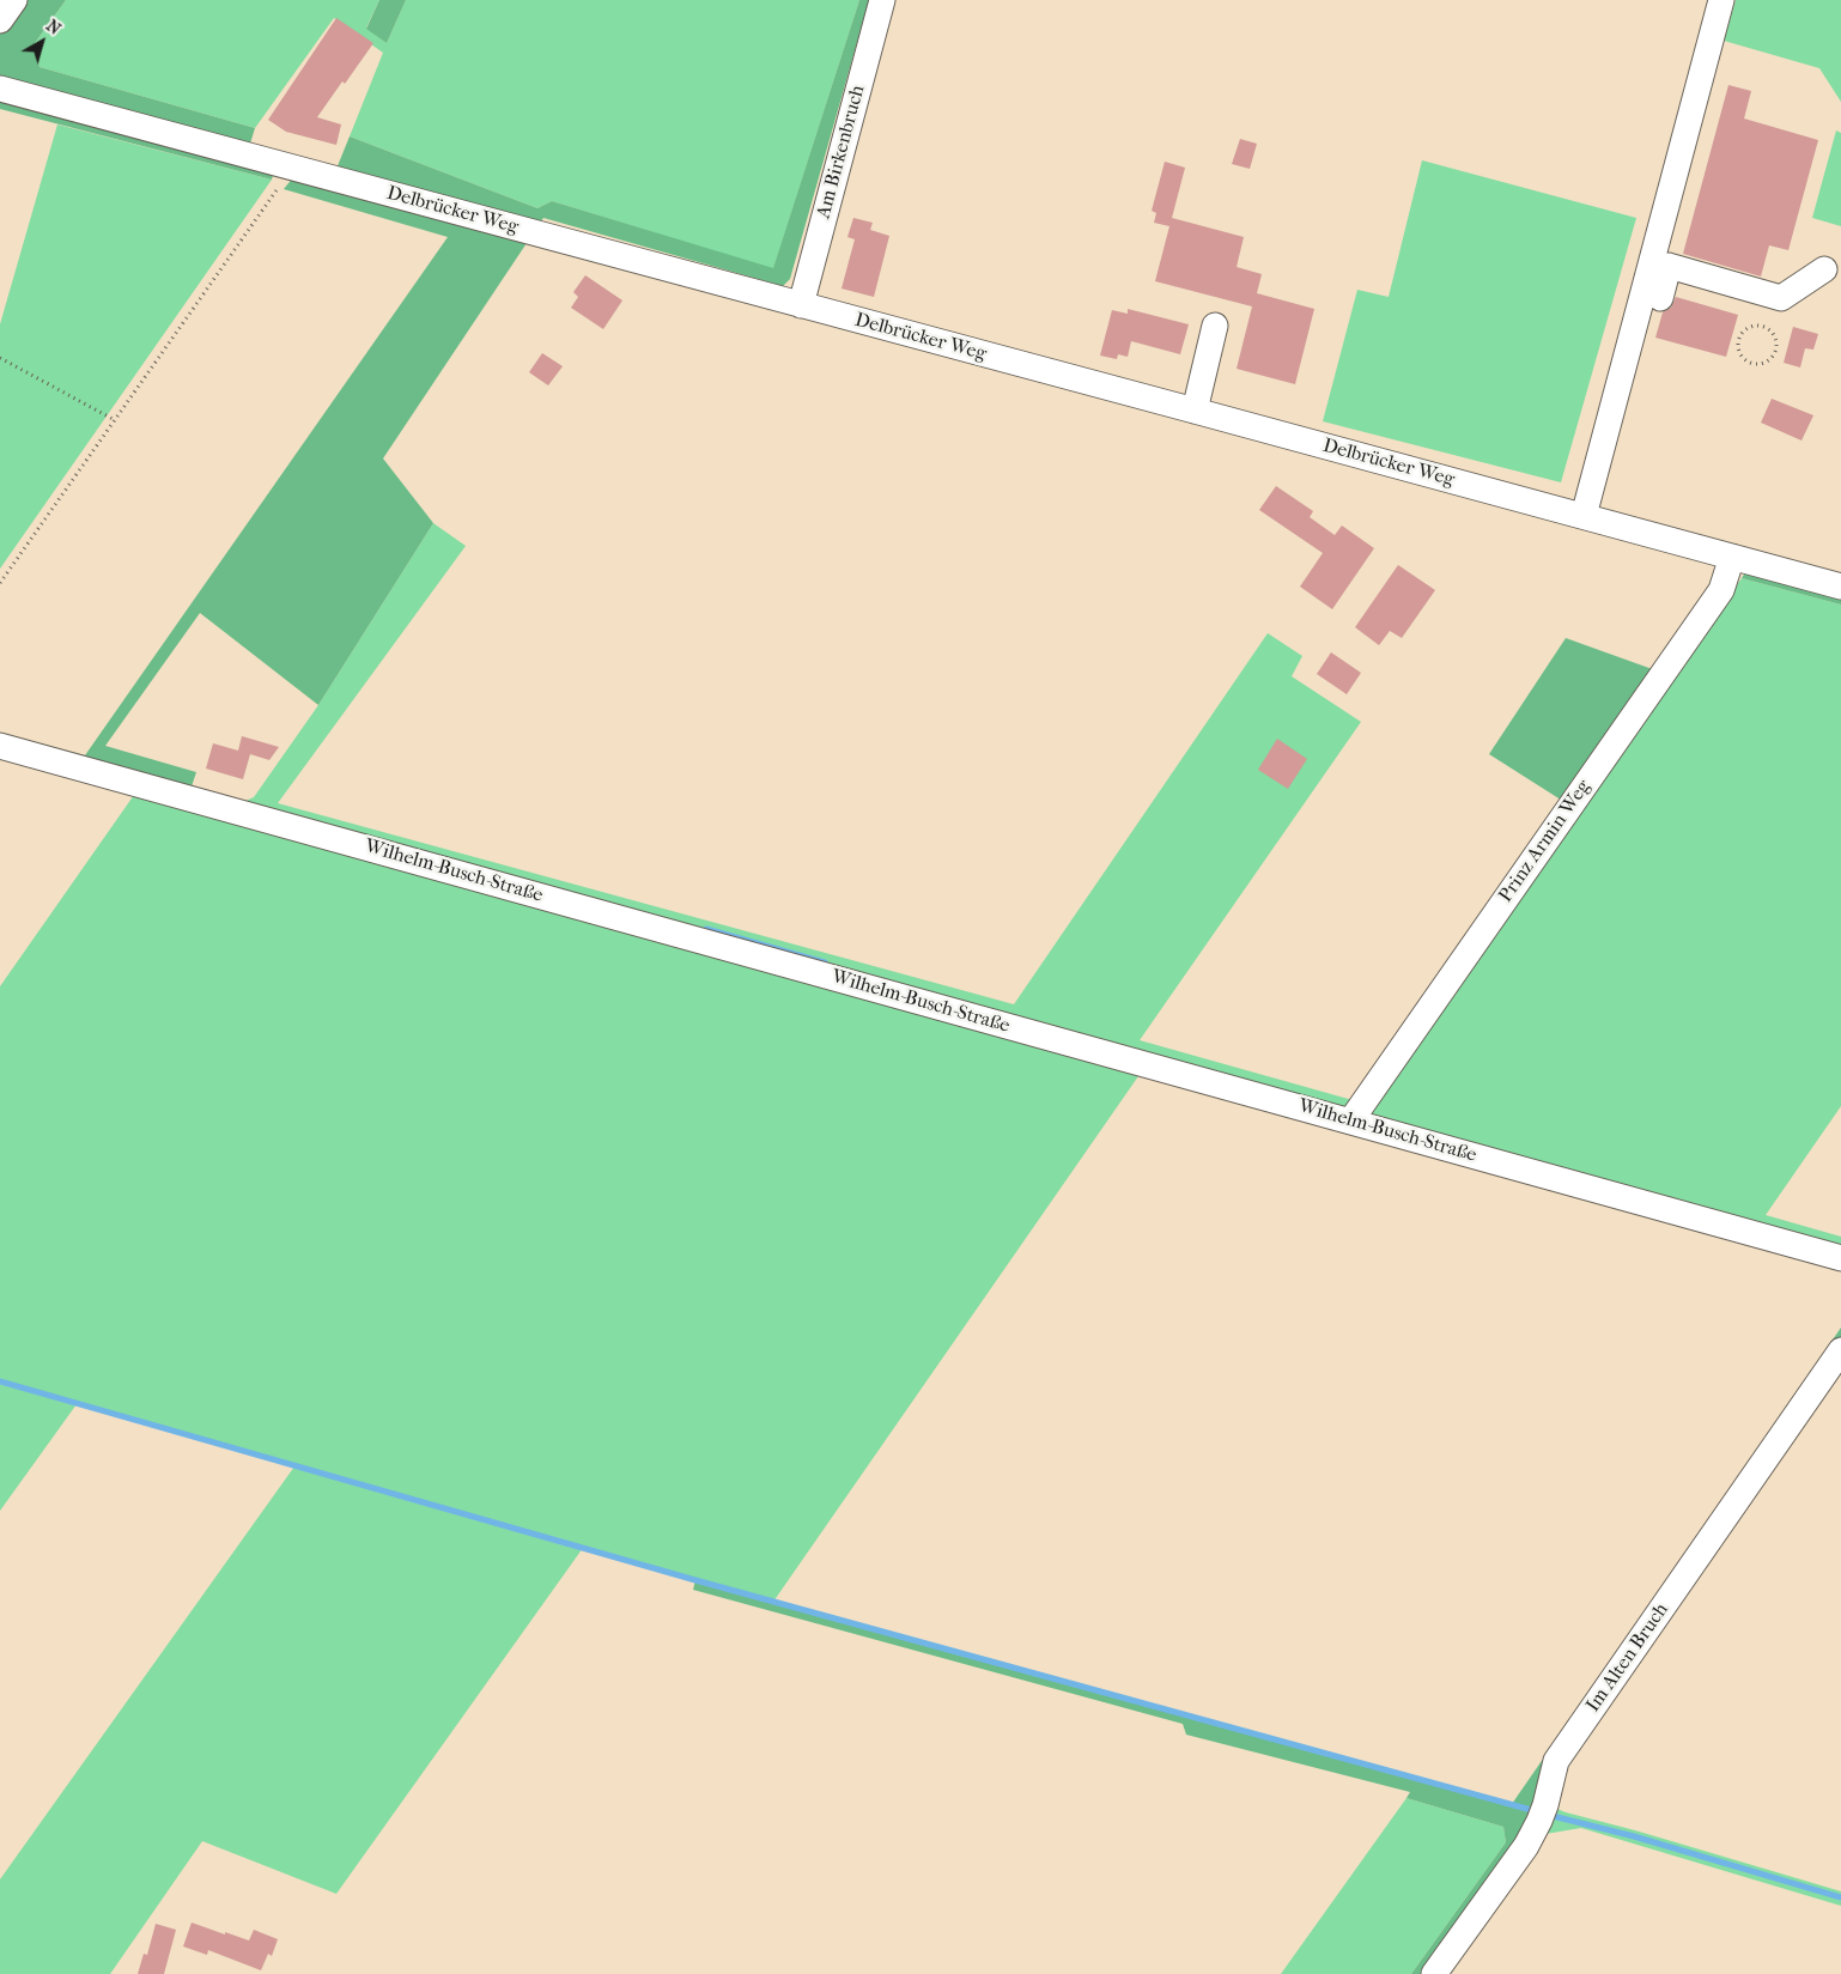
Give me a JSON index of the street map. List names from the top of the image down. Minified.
{"streets":{"street":["Am Birkenbruch","Delbrücker Weg","Prinz Armin Weg","Wilhelm-Busch-Straße","Im Alten Bruch"]},"crossings":[["Am Birkenbruch","Delbrücker Weg"],["Delbrücker Weg","Prinz Armin Weg"],["Prinz Armin Weg","Wilhelm-Busch-Straße"]],"north":"top right"}
